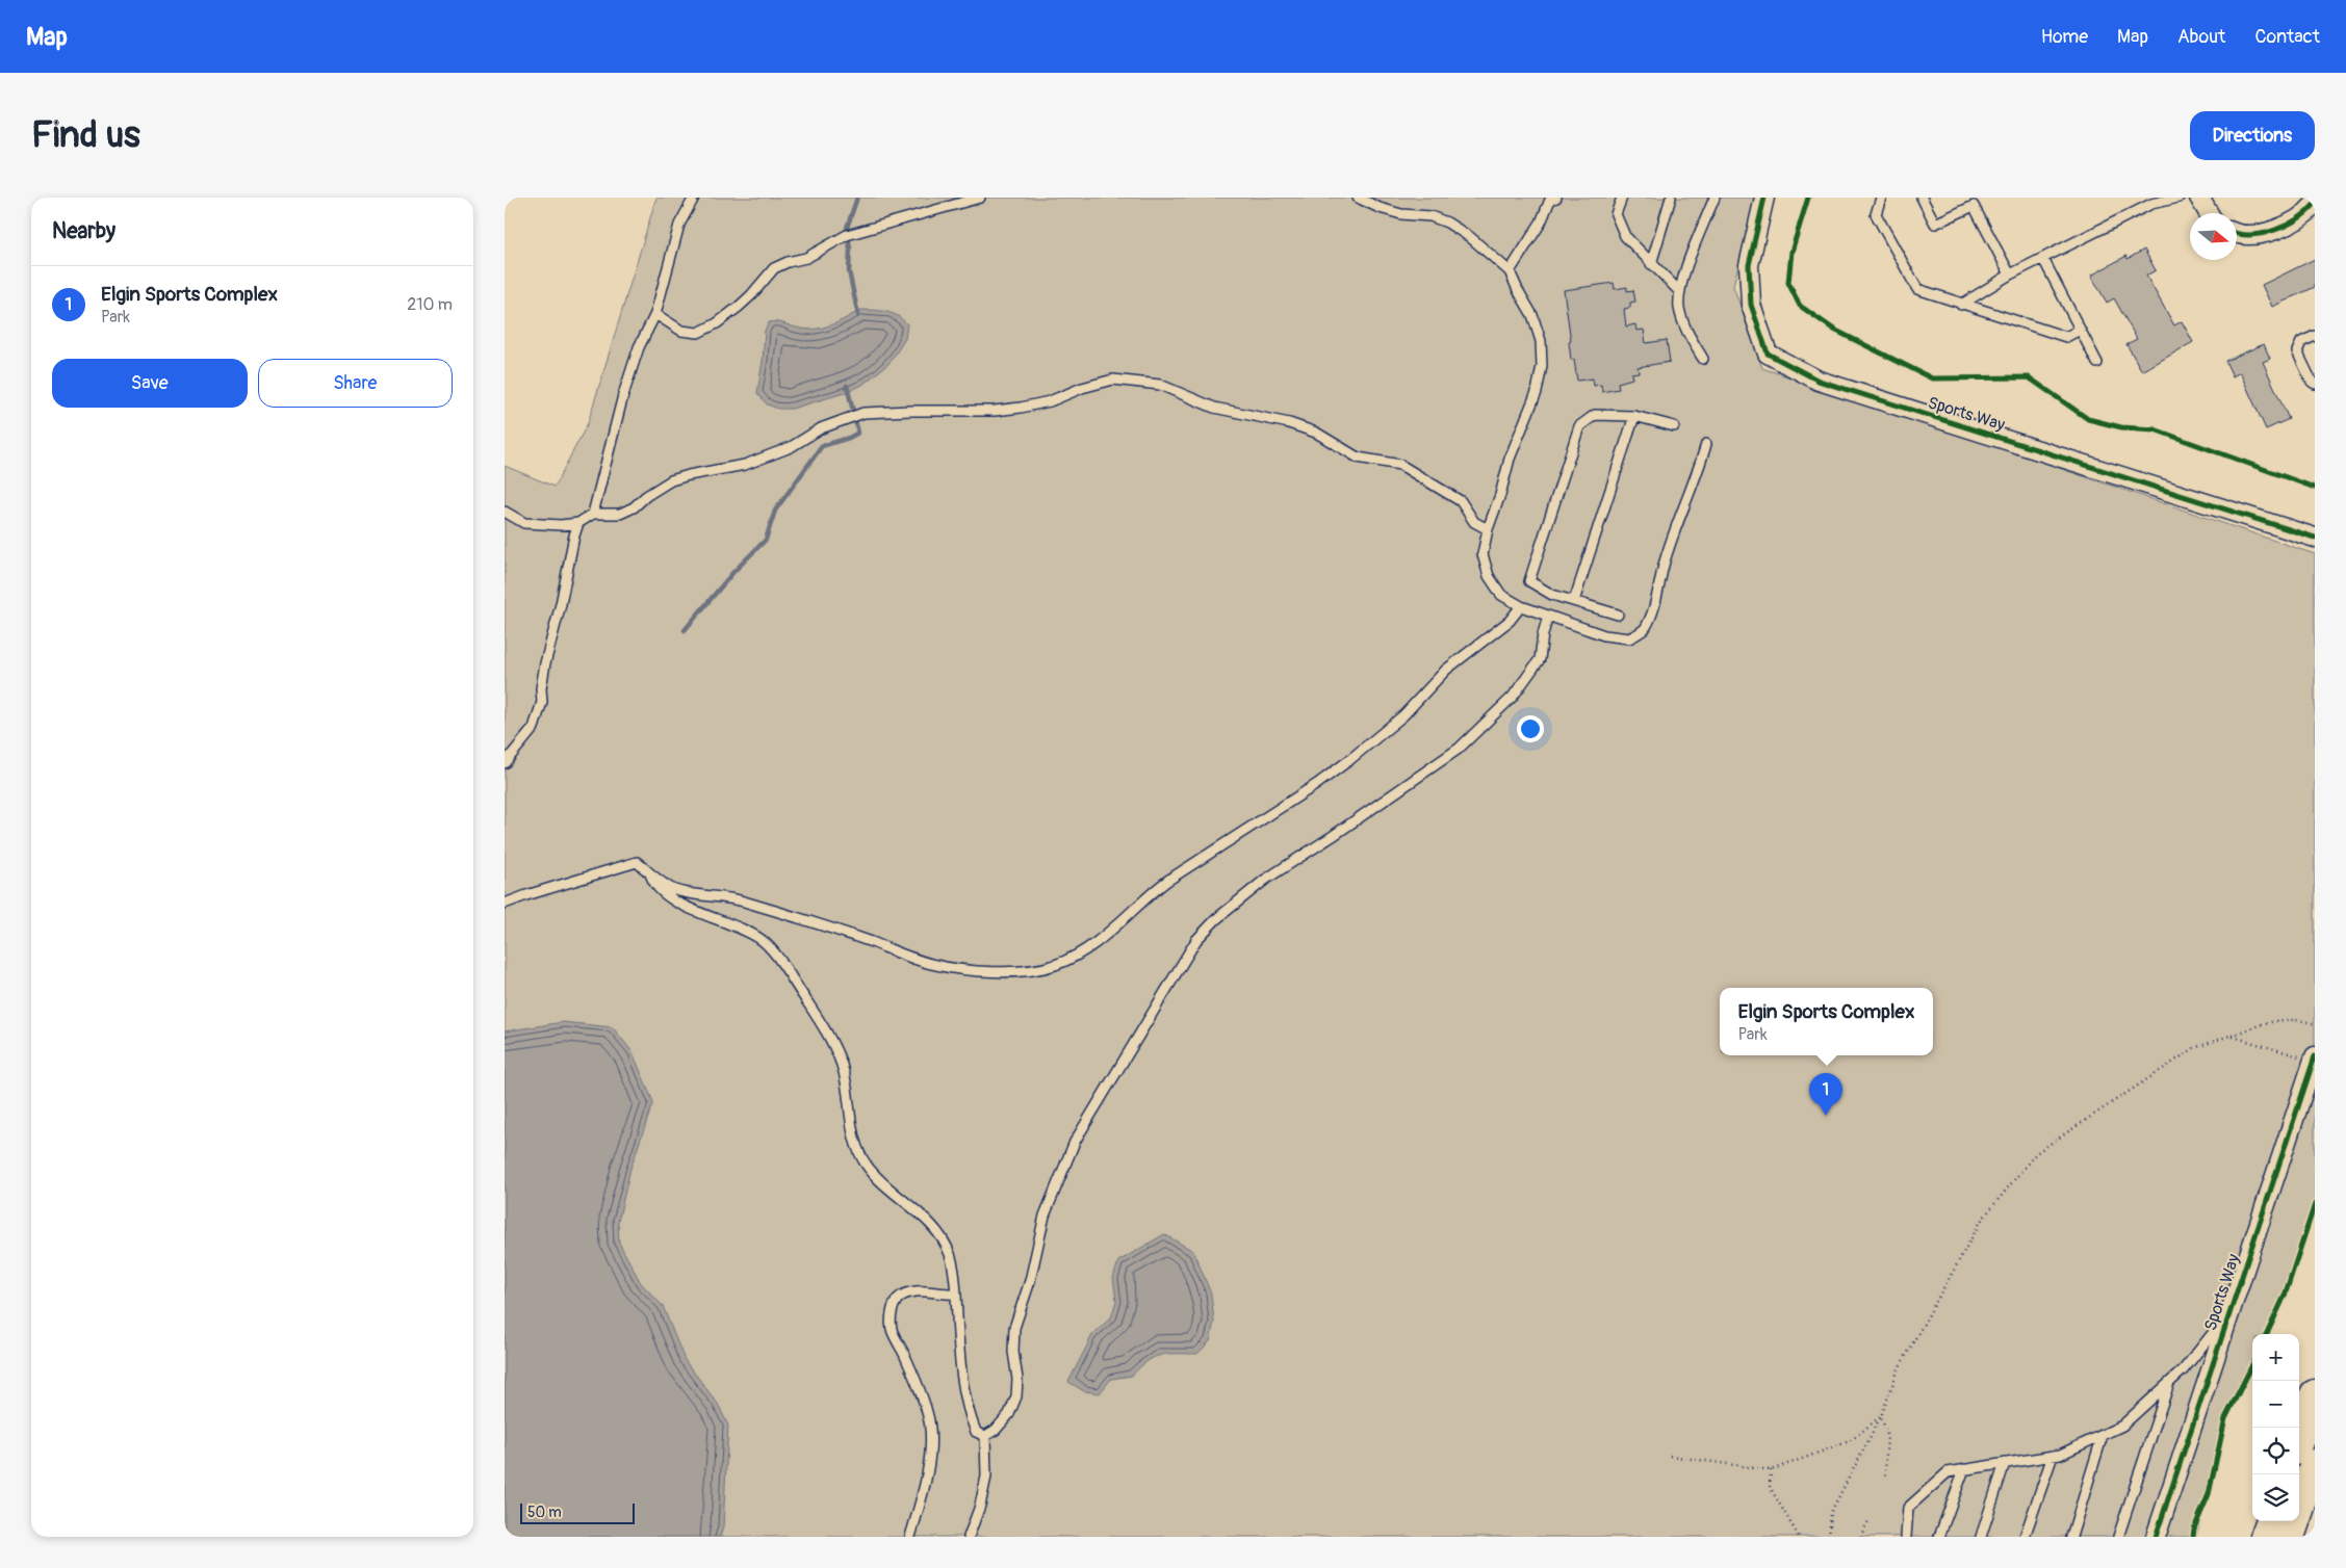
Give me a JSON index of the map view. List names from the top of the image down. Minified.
{"streets":{"street":["Sports Way"]},"scale_bar":"50 m","north":"right","page":{"header":"Map","nav":["Home","Map","About","Contact"],"buttons":["Directions",["Save","Share"]],"title":"Find us","heading":"Nearby","list":[{"mark":"1","name":"Elgin Sports Complex","note":"Park","value":"210 m"}],"popup":["Elgin Sports Complex","Park"],"pins":"1","map_buttons":["+","−"],"scale":"50 m"}}
